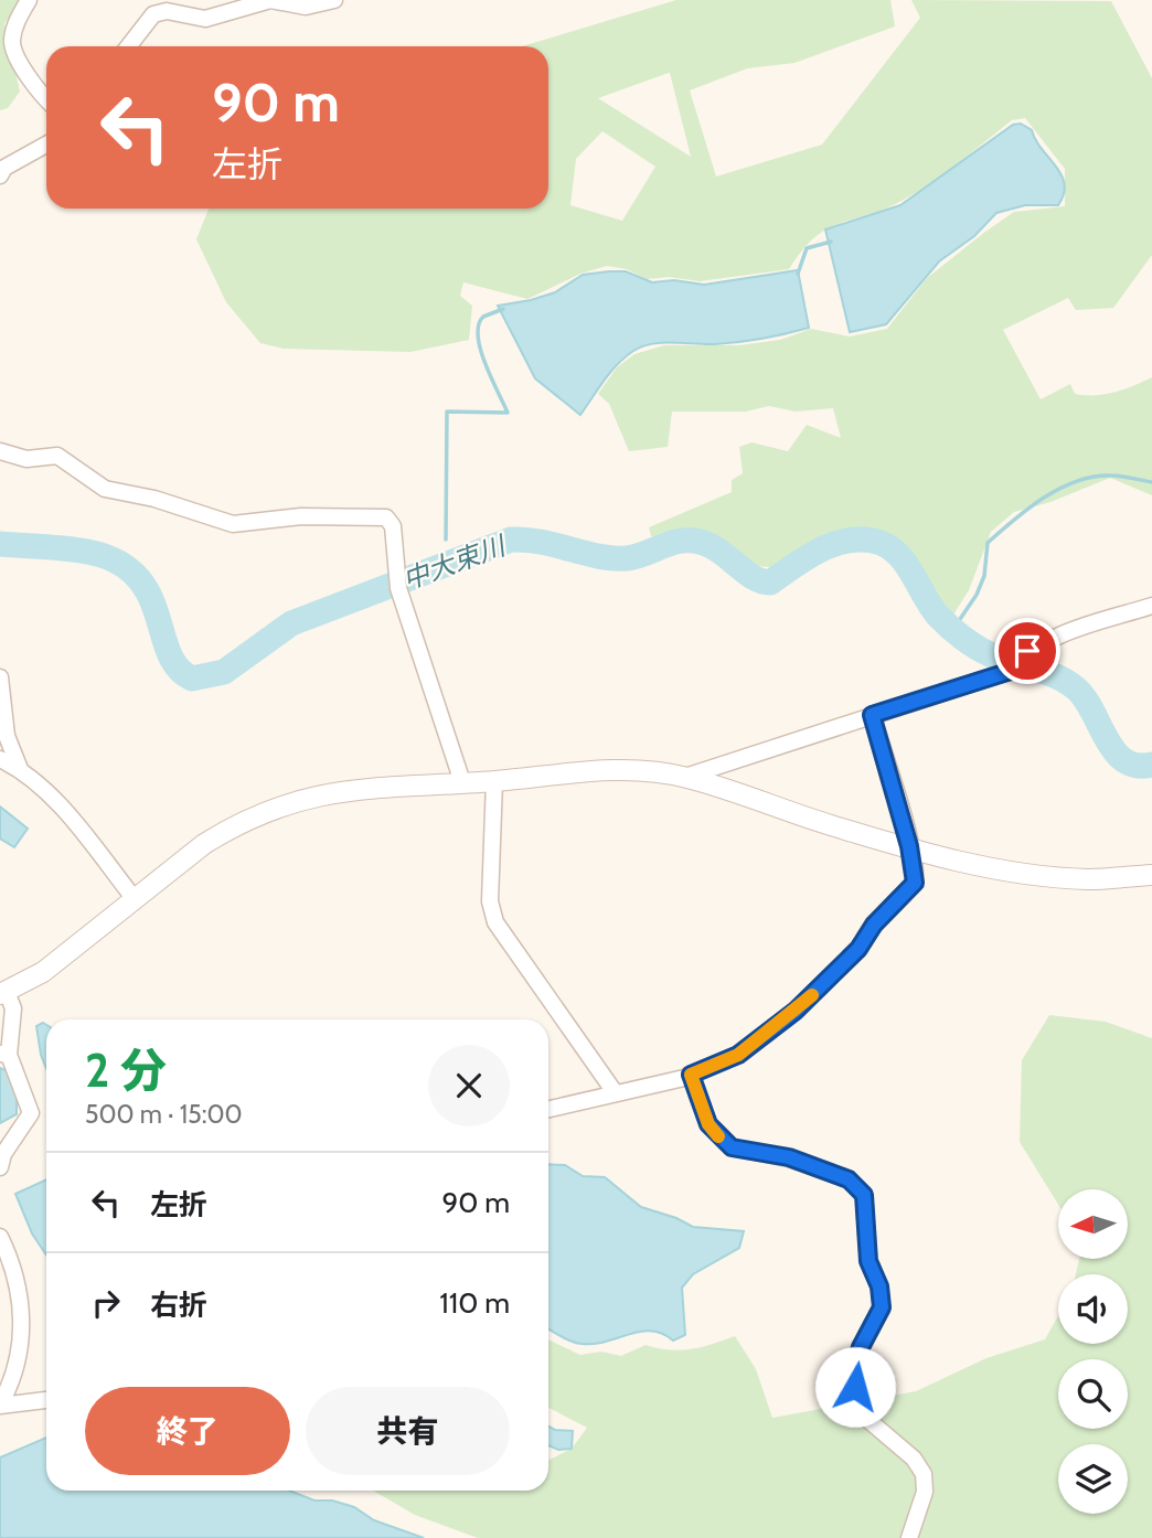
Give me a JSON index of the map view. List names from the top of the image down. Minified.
{"water":["中大束川"],"north":"left","page":{"turn":["90 m","左折"],"heading":["2 分","500 m · 15:00"],"list":[{"name":"左折","value":"90 m"},{"name":"右折","value":"110 m"}],"buttons":["終了","共有"]}}
